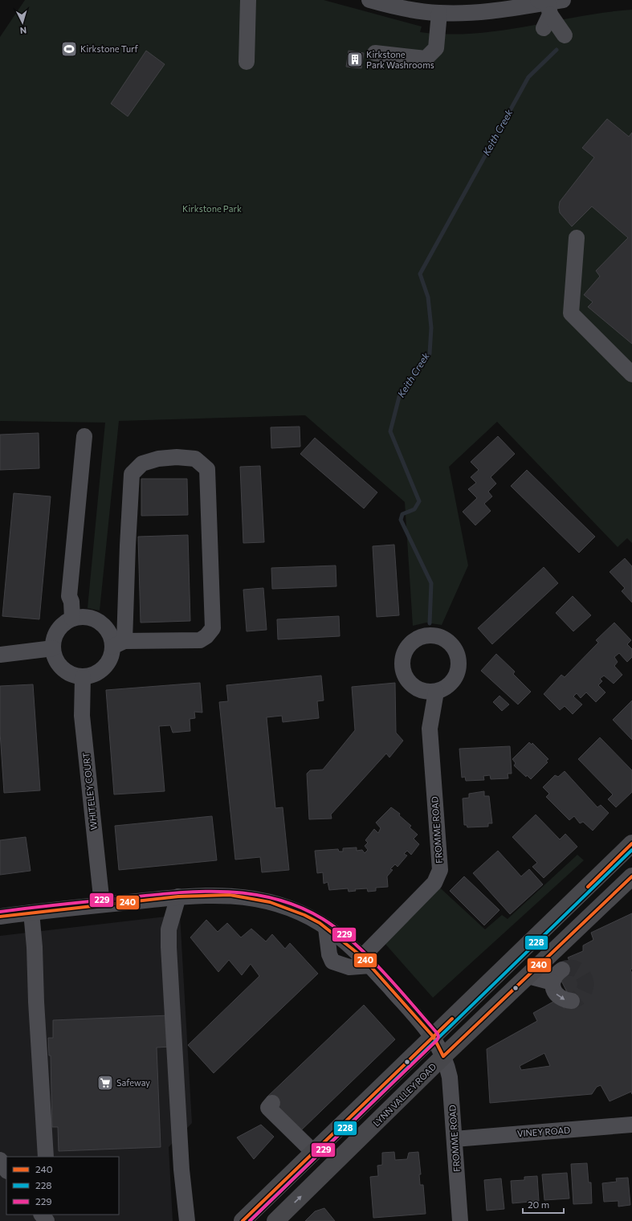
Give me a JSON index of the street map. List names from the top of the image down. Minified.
{"streets":{"main road":["LYNN VALLEY ROAD"],"street":["WHITELEY COURT","FROMME ROAD","VINEY ROAD"]},"crossings":[["WHITELEY COURT","FROMME ROAD"],["FROMME ROAD","LYNN VALLEY ROAD"],["FROMME ROAD","VINEY ROAD"]],"water":["Keith Creek"],"parks":["Kirkstone Park"],"places":{"sports":["Kirkstone Turf"],"building":["Kirkstone Park Washrooms"],"supermarket":["Safeway"]},"lines":["transit line 240","transit line 228","transit line 229"],"legend":["240","228","229"],"scale_bar":"20 m","north":"bottom"}
